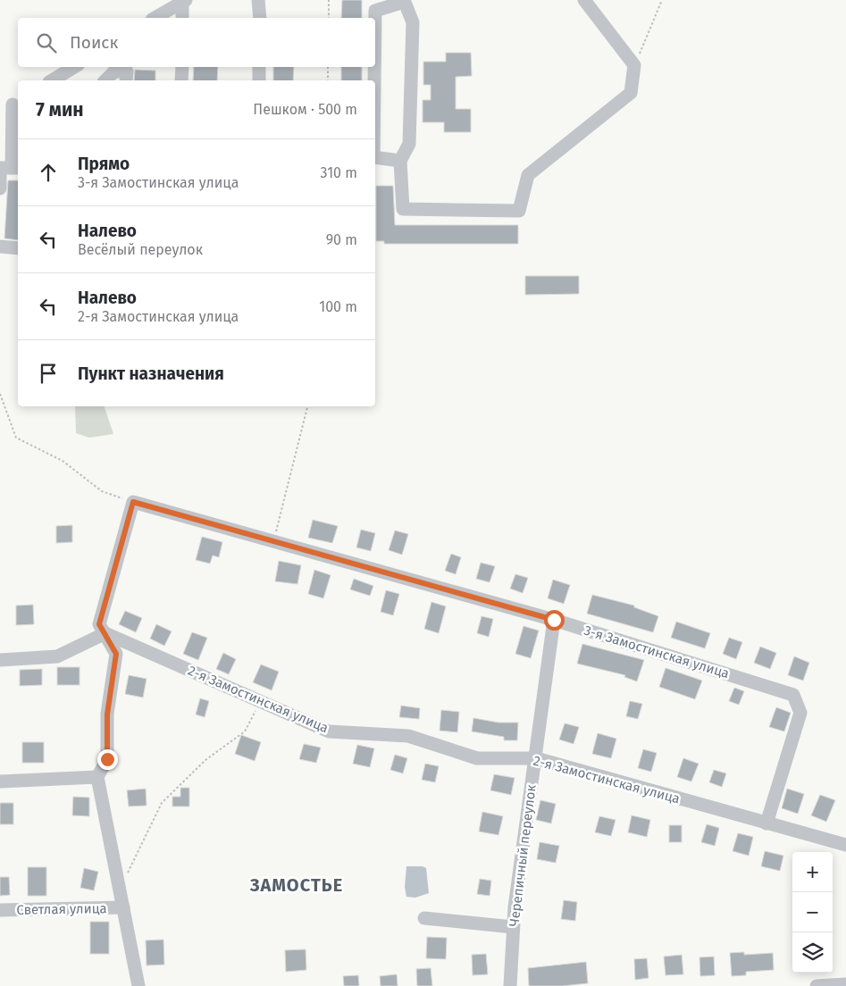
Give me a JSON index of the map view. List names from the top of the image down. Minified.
{"streets":{"street":["3-я Замостинская улица","2-я Замостинская улица","Черепичный переулок","Светлая улица"]},"crossings":[["3-я Замостинская улица","2-я Замостинская улица"],["3-я Замостинская улица","Черепичный переулок"],["2-я Замостинская улица","Черепичный переулок"]],"districts":["ЗАМОСТЬЕ"],"page":{"search":"Поиск","heading":["7 мин","Пешком · 500 m"],"list":[["Прямо","3-я Замостинская улица","310 m"],["Налево","Весёлый переулок","90 m"],["Налево","2-я Замостинская улица","100 m"],"Пункт назначения"],"map_buttons":["+","−"]}}
